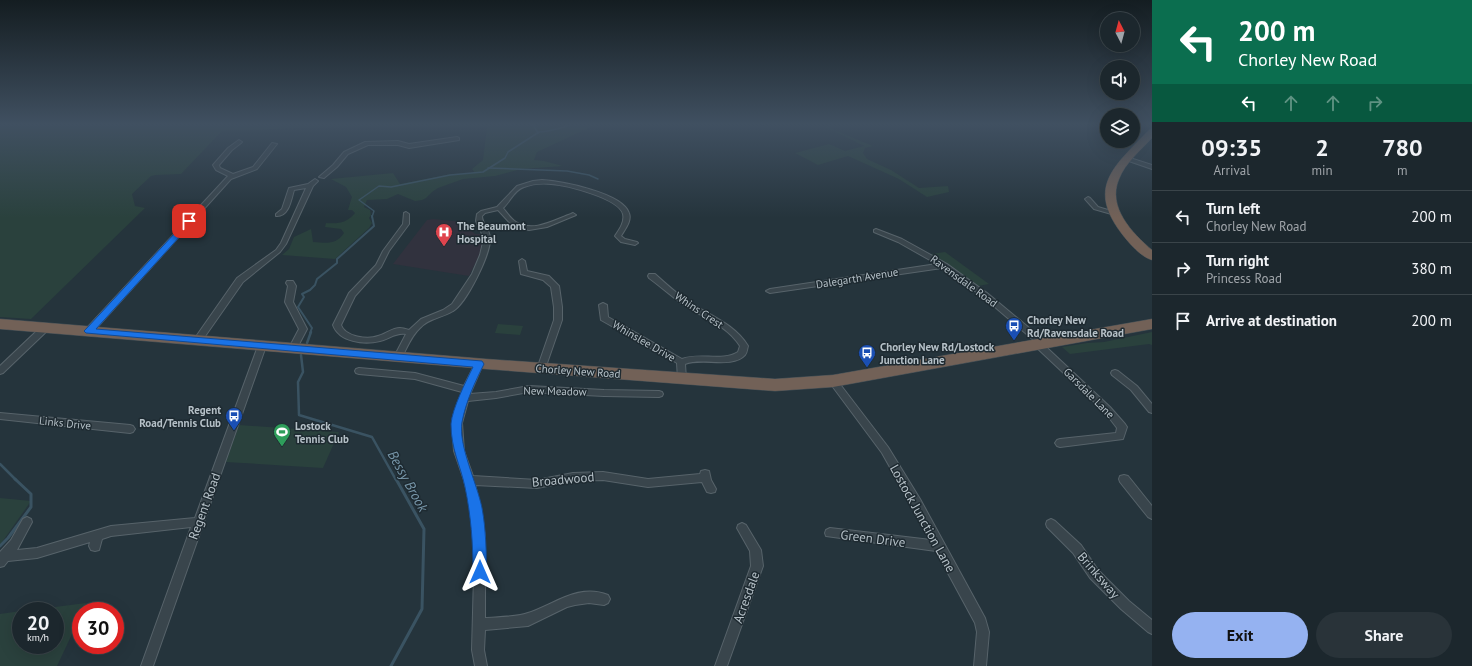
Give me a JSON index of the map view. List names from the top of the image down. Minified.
{"streets":{"highway":["Chorley New Road"],"street":["Dalegarth Avenue","Ravensdale Road","Whins Crest","Whinslee Drive","New Meadow","Garsdale Lane","Links Drive","Broadwood","Regent Road","Lostock Junction Lane","Green Drive","Brinksway","Acresdale"]},"crossings":[["Dalegarth Avenue","Ravensdale Road"],["Ravensdale Road","Chorley New Road"],["Ravensdale Road","Garsdale Lane"],["Whins Crest","Whinslee Drive"],["Whinslee Drive","Chorley New Road"],["Chorley New Road","Garsdale Lane"],["Chorley New Road","Regent Road"],["Chorley New Road","Lostock Junction Lane"],["Lostock Junction Lane","Green Drive"]],"water":["Bessy Brook"],"places":{"hospital":["The Beaumont Hospital"],"bus stop":["Chorley New Rd/Ravensdale Road","Chorley New Rd/Lostock Junction Lane","Regent Road/Tennis Club"],"sports":["Lostock Tennis Club"]},"north":"top","page":{"turn":["200 m","Chorley New Road"],"eta":["09:35","Arrival","2","min","780","m"],"list":[{"name":"Turn left","note":"Chorley New Road","value":"200 m"},{"name":"Turn right","note":"Princess Road","value":"380 m"},{"name":"Arrive at destination","value":"200 m"}],"speed":"20 km/h","limit":"30","buttons":["Exit","Share"]}}
